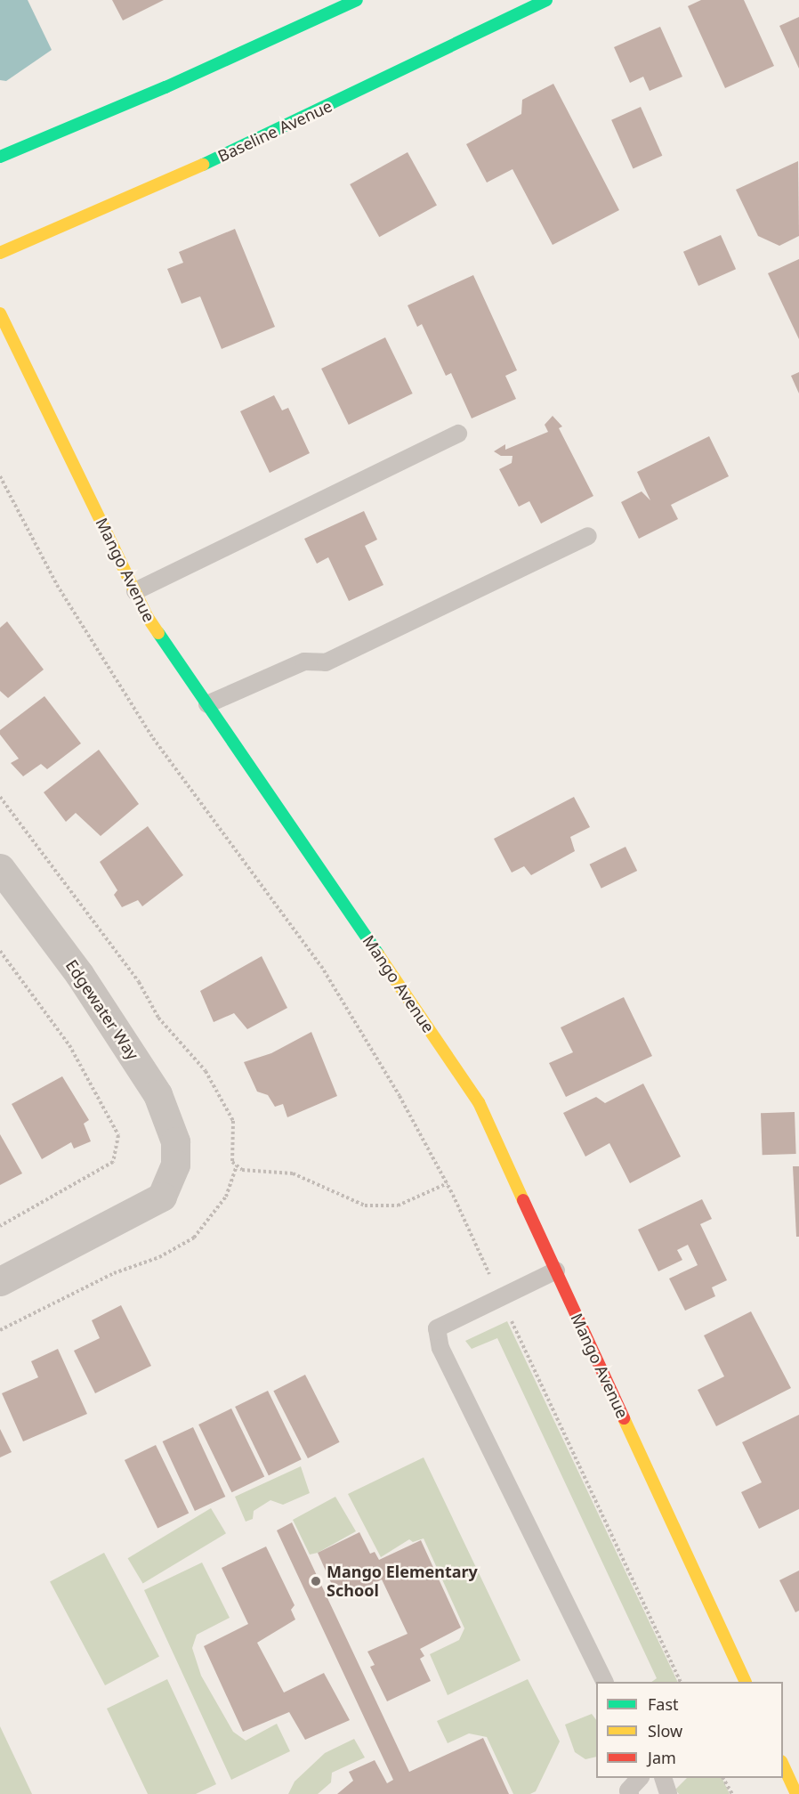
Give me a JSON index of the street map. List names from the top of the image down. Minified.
{"streets":{"street":["Baseline Avenue","Mango Avenue","Edgewater Way"]},"places":["Mango Elementary School"],"legend":["Fast","Slow","Jam"]}
